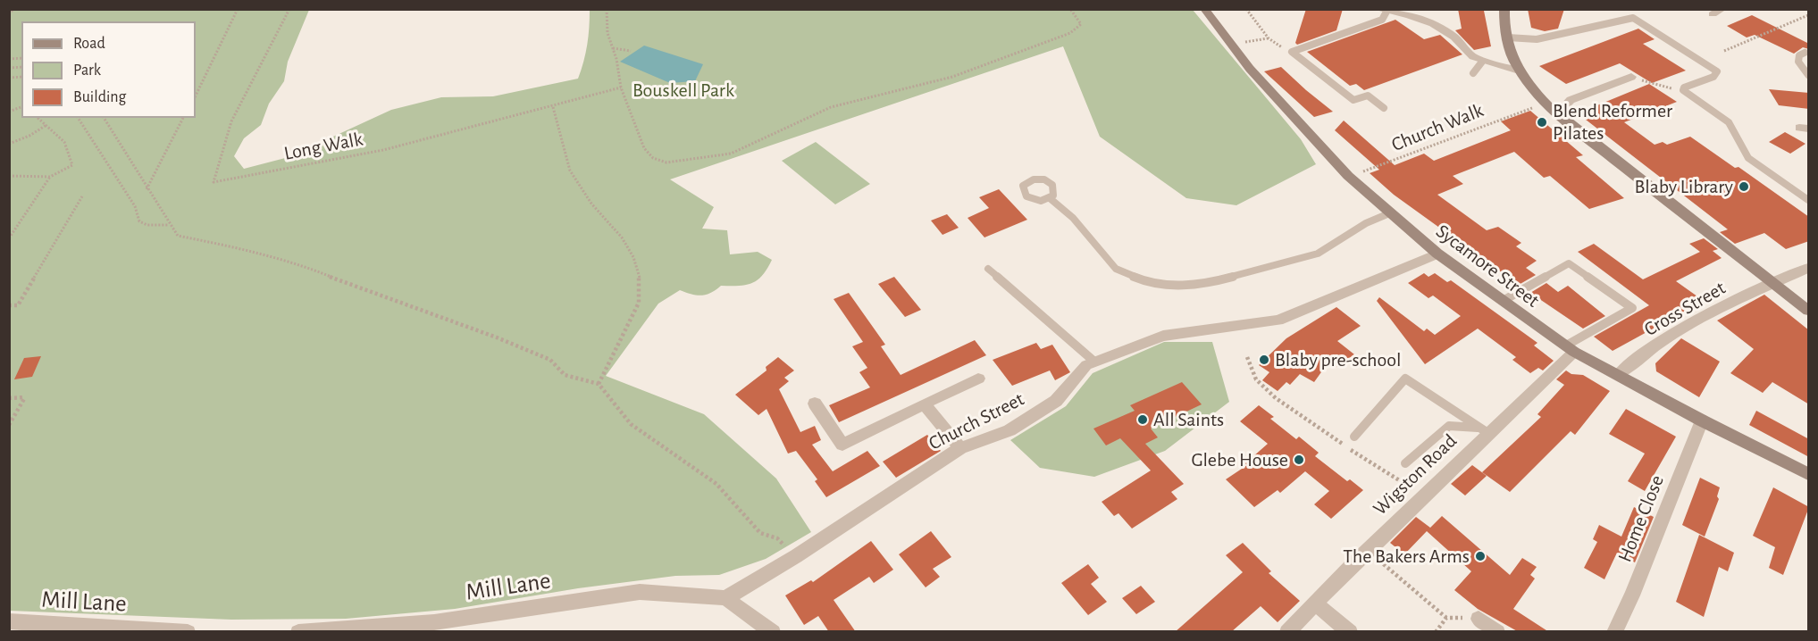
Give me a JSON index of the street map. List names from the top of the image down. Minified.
{"streets":{"street":["Sycamore Street","Cross Street","Church Street","Wigston Road","Home Close","Mill Lane"],"path":["Church Walk","Long Walk"]},"crossings":[["Church Walk","Sycamore Street"],["Sycamore Street","Cross Street"],["Sycamore Street","Church Street"],["Sycamore Street","Wigston Road"],["Sycamore Street","Home Close"],["Church Street","Mill Lane"]],"parks":["Bouskell Park"],"places":["Blend Reformer Pilates","Blaby Library","Blaby pre-school","All Saints","Glebe House","The Bakers Arms"],"legend":["Road","Park","Building"]}
